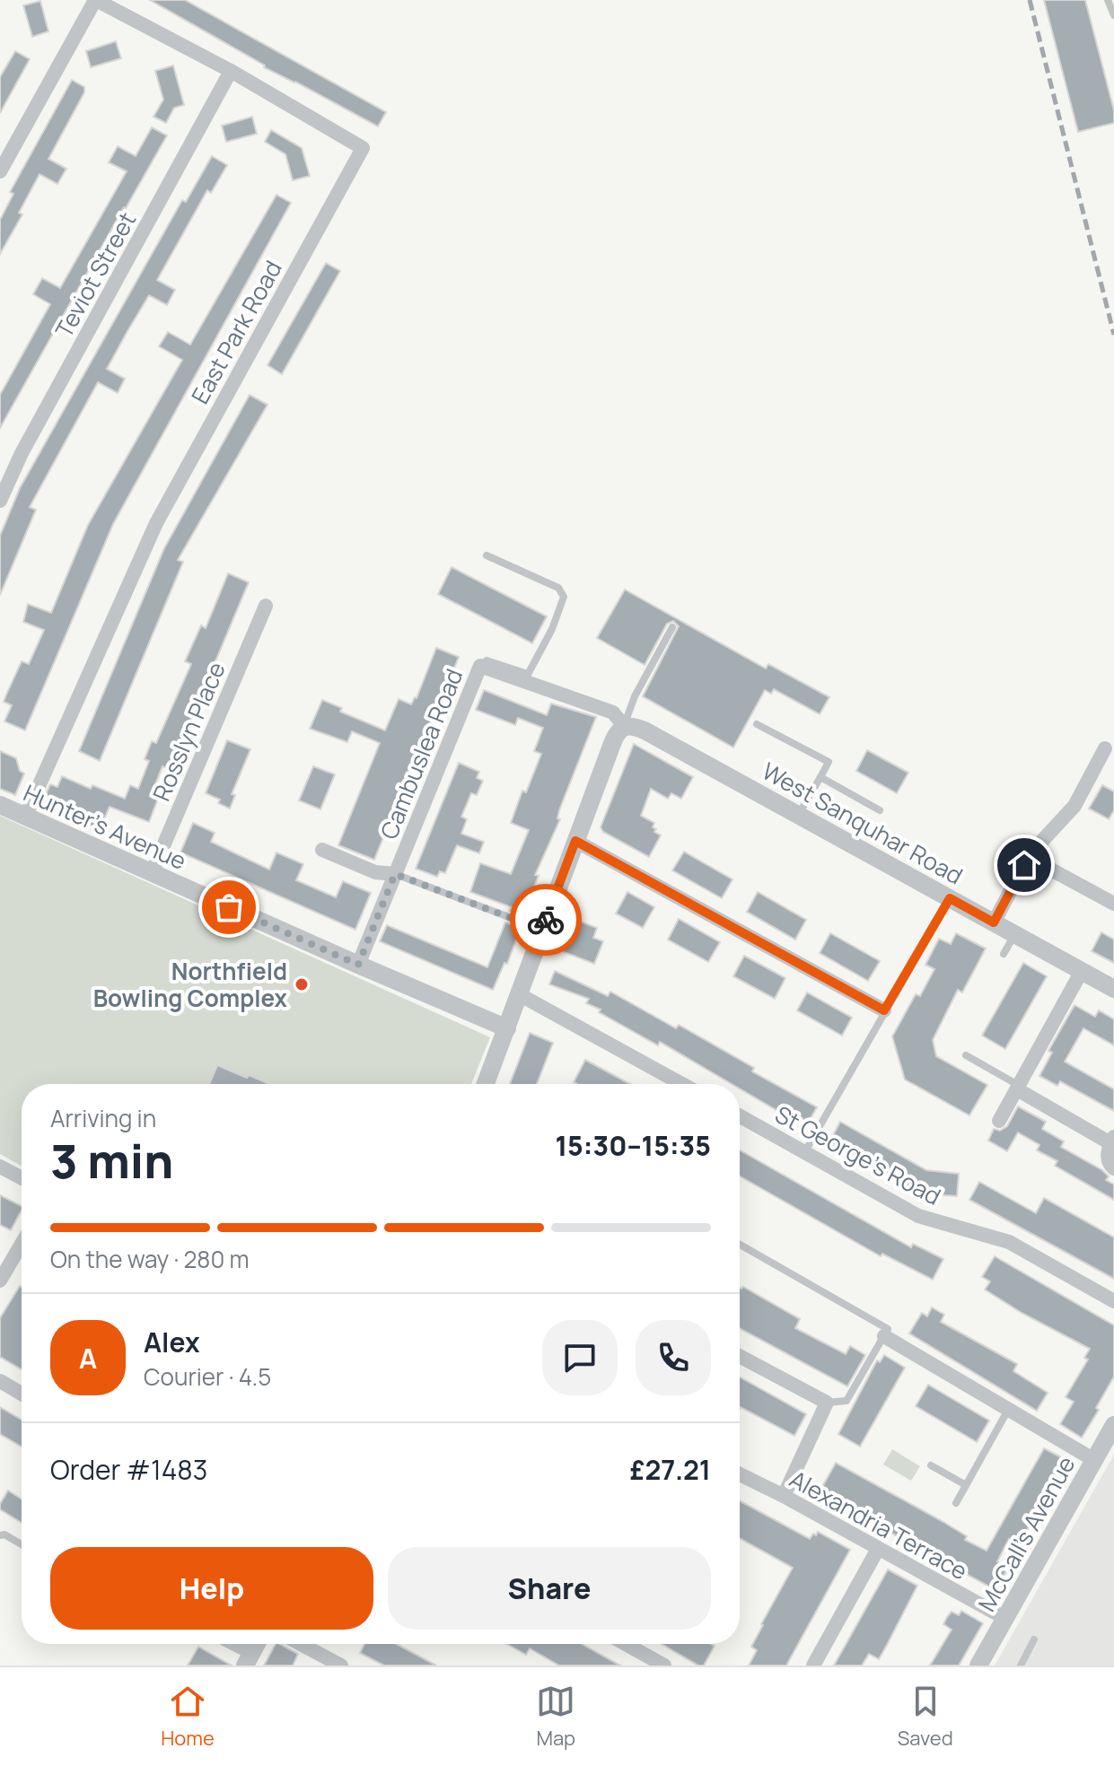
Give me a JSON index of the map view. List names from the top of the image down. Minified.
{"streets":{"street":["Teviot Street","East Park Road","Rosslyn Place","Cambuslea Road","West Sanquhar Road","Hunter's Avenue","St George's Road","Alexandria Terrace","McCall's Avenue"]},"crossings":[["Teviot Street","East Park Road"],["East Park Road","Hunter's Avenue"],["Rosslyn Place","Hunter's Avenue"],["Cambuslea Road","West Sanquhar Road"],["Cambuslea Road","Hunter's Avenue"],["Alexandria Terrace","McCall's Avenue"]],"places":["Northfield Bowling Complex"],"page":{"heading":["3 min","Arriving in","15:30–15:35"],"panel":["Alex","Courier · 4.5","Order #1483","£27.21"],"bar":"On the way · 280 m","round":"A","buttons":["Help","Share"],"tabs":["Home","Map","Saved"]}}
